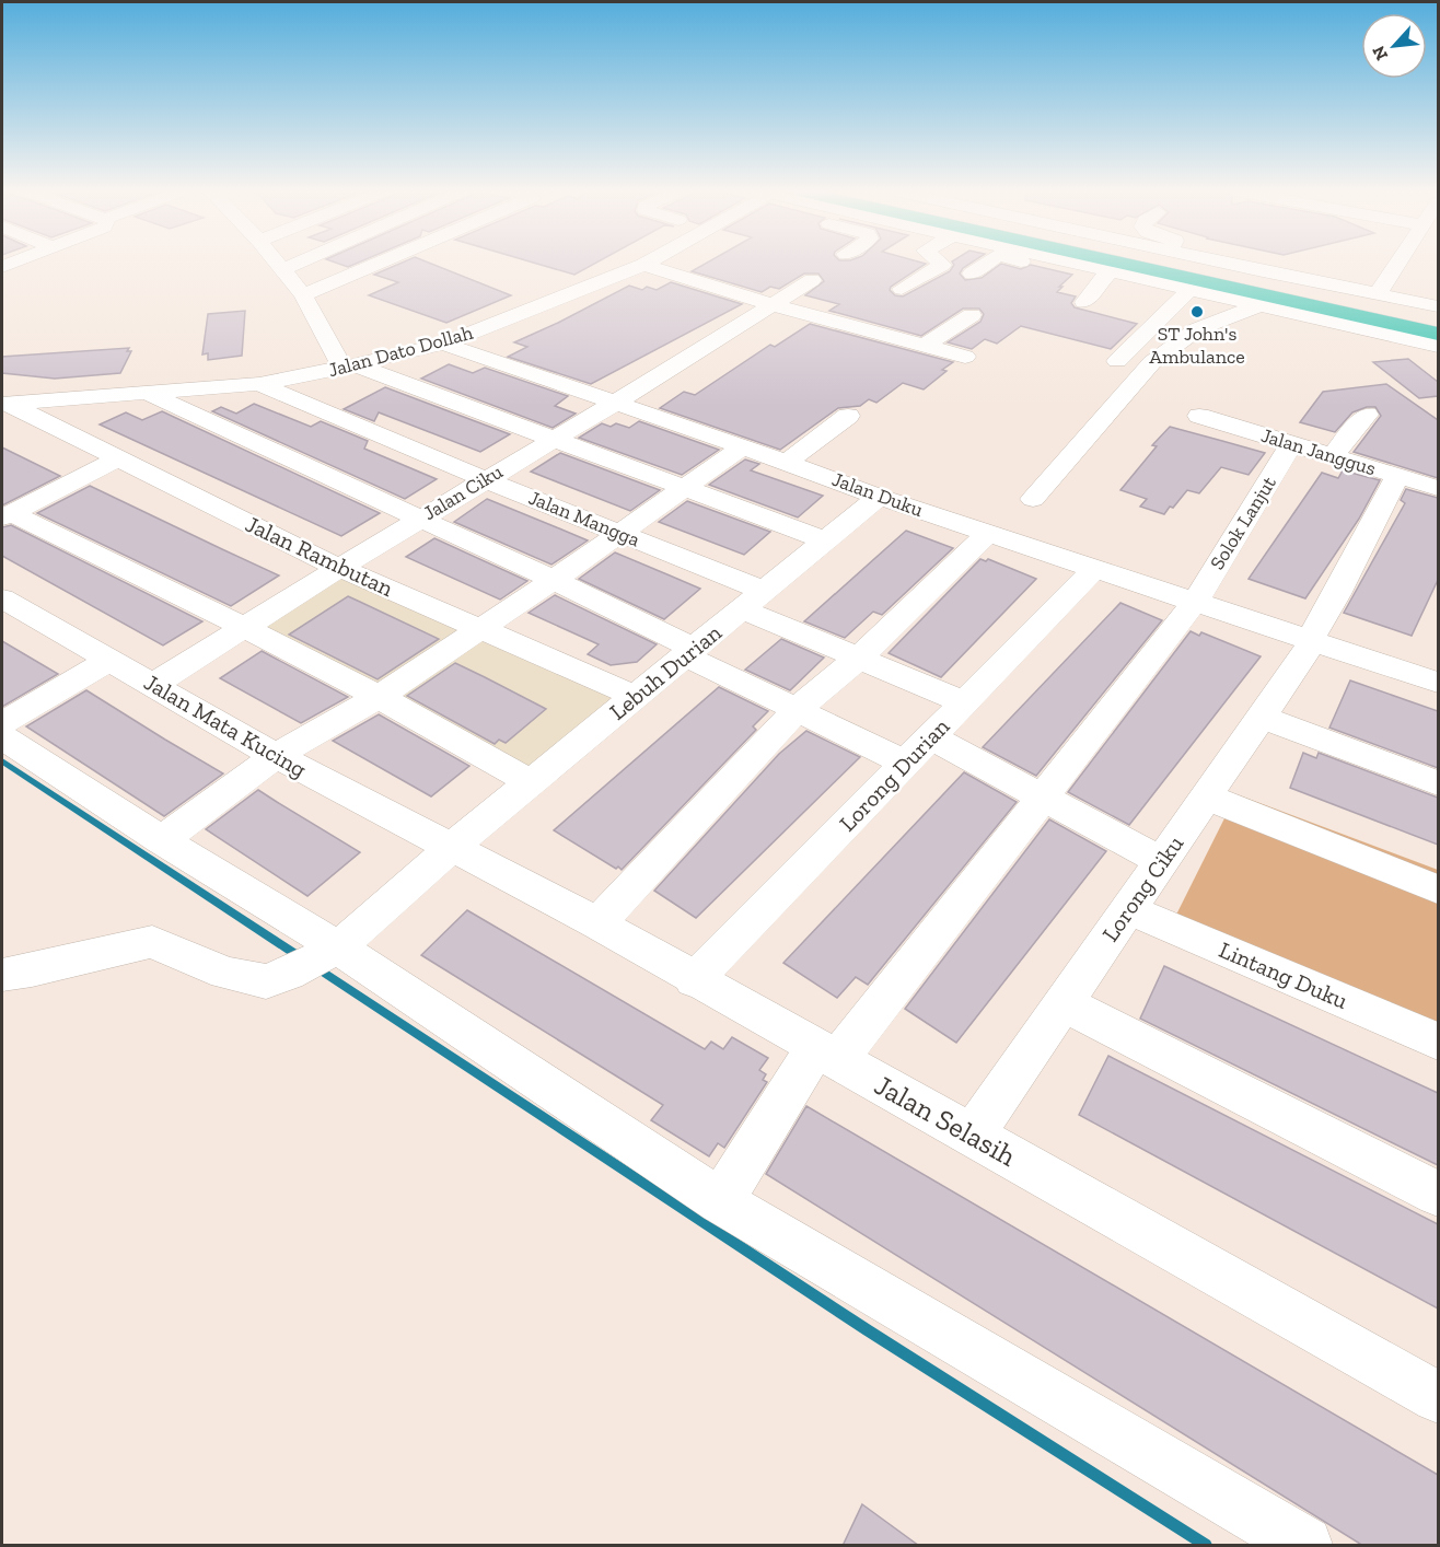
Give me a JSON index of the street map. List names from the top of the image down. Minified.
{"streets":{"street":["Jalan Dato Dollah","Jalan Janggus","Jalan Ciku","Jalan Duku","Jalan Mangga","Solok Lanjut","Jalan Rambutan","Lebuh Durian","Jalan Mata Kucing","Lorong Durian","Lorong Ciku","Lintang Duku","Jalan Selasih"]},"crossings":[["Jalan Dato Dollah","Jalan Duku"],["Jalan Dato Dollah","Jalan Mangga"],["Jalan Dato Dollah","Jalan Rambutan"],["Jalan Janggus","Solok Lanjut"],["Jalan Janggus","Lorong Ciku"],["Jalan Ciku","Jalan Duku"],["Jalan Ciku","Jalan Mangga"],["Jalan Ciku","Jalan Rambutan"],["Jalan Ciku","Jalan Mata Kucing"],["Jalan Duku","Solok Lanjut"],["Jalan Duku","Lebuh Durian"],["Jalan Duku","Lorong Durian"],["Jalan Duku","Lorong Ciku"],["Jalan Mangga","Lebuh Durian"],["Jalan Mangga","Lorong Durian"],["Solok Lanjut","Jalan Selasih"],["Jalan Rambutan","Lebuh Durian"],["Lebuh Durian","Jalan Mata Kucing"],["Lebuh Durian","Jalan Selasih"],["Jalan Mata Kucing","Jalan Selasih"],["Lorong Durian","Jalan Selasih"],["Lorong Ciku","Lintang Duku"],["Lorong Ciku","Jalan Selasih"]],"places":["ST John's Ambulance"],"north":"bottom left"}
